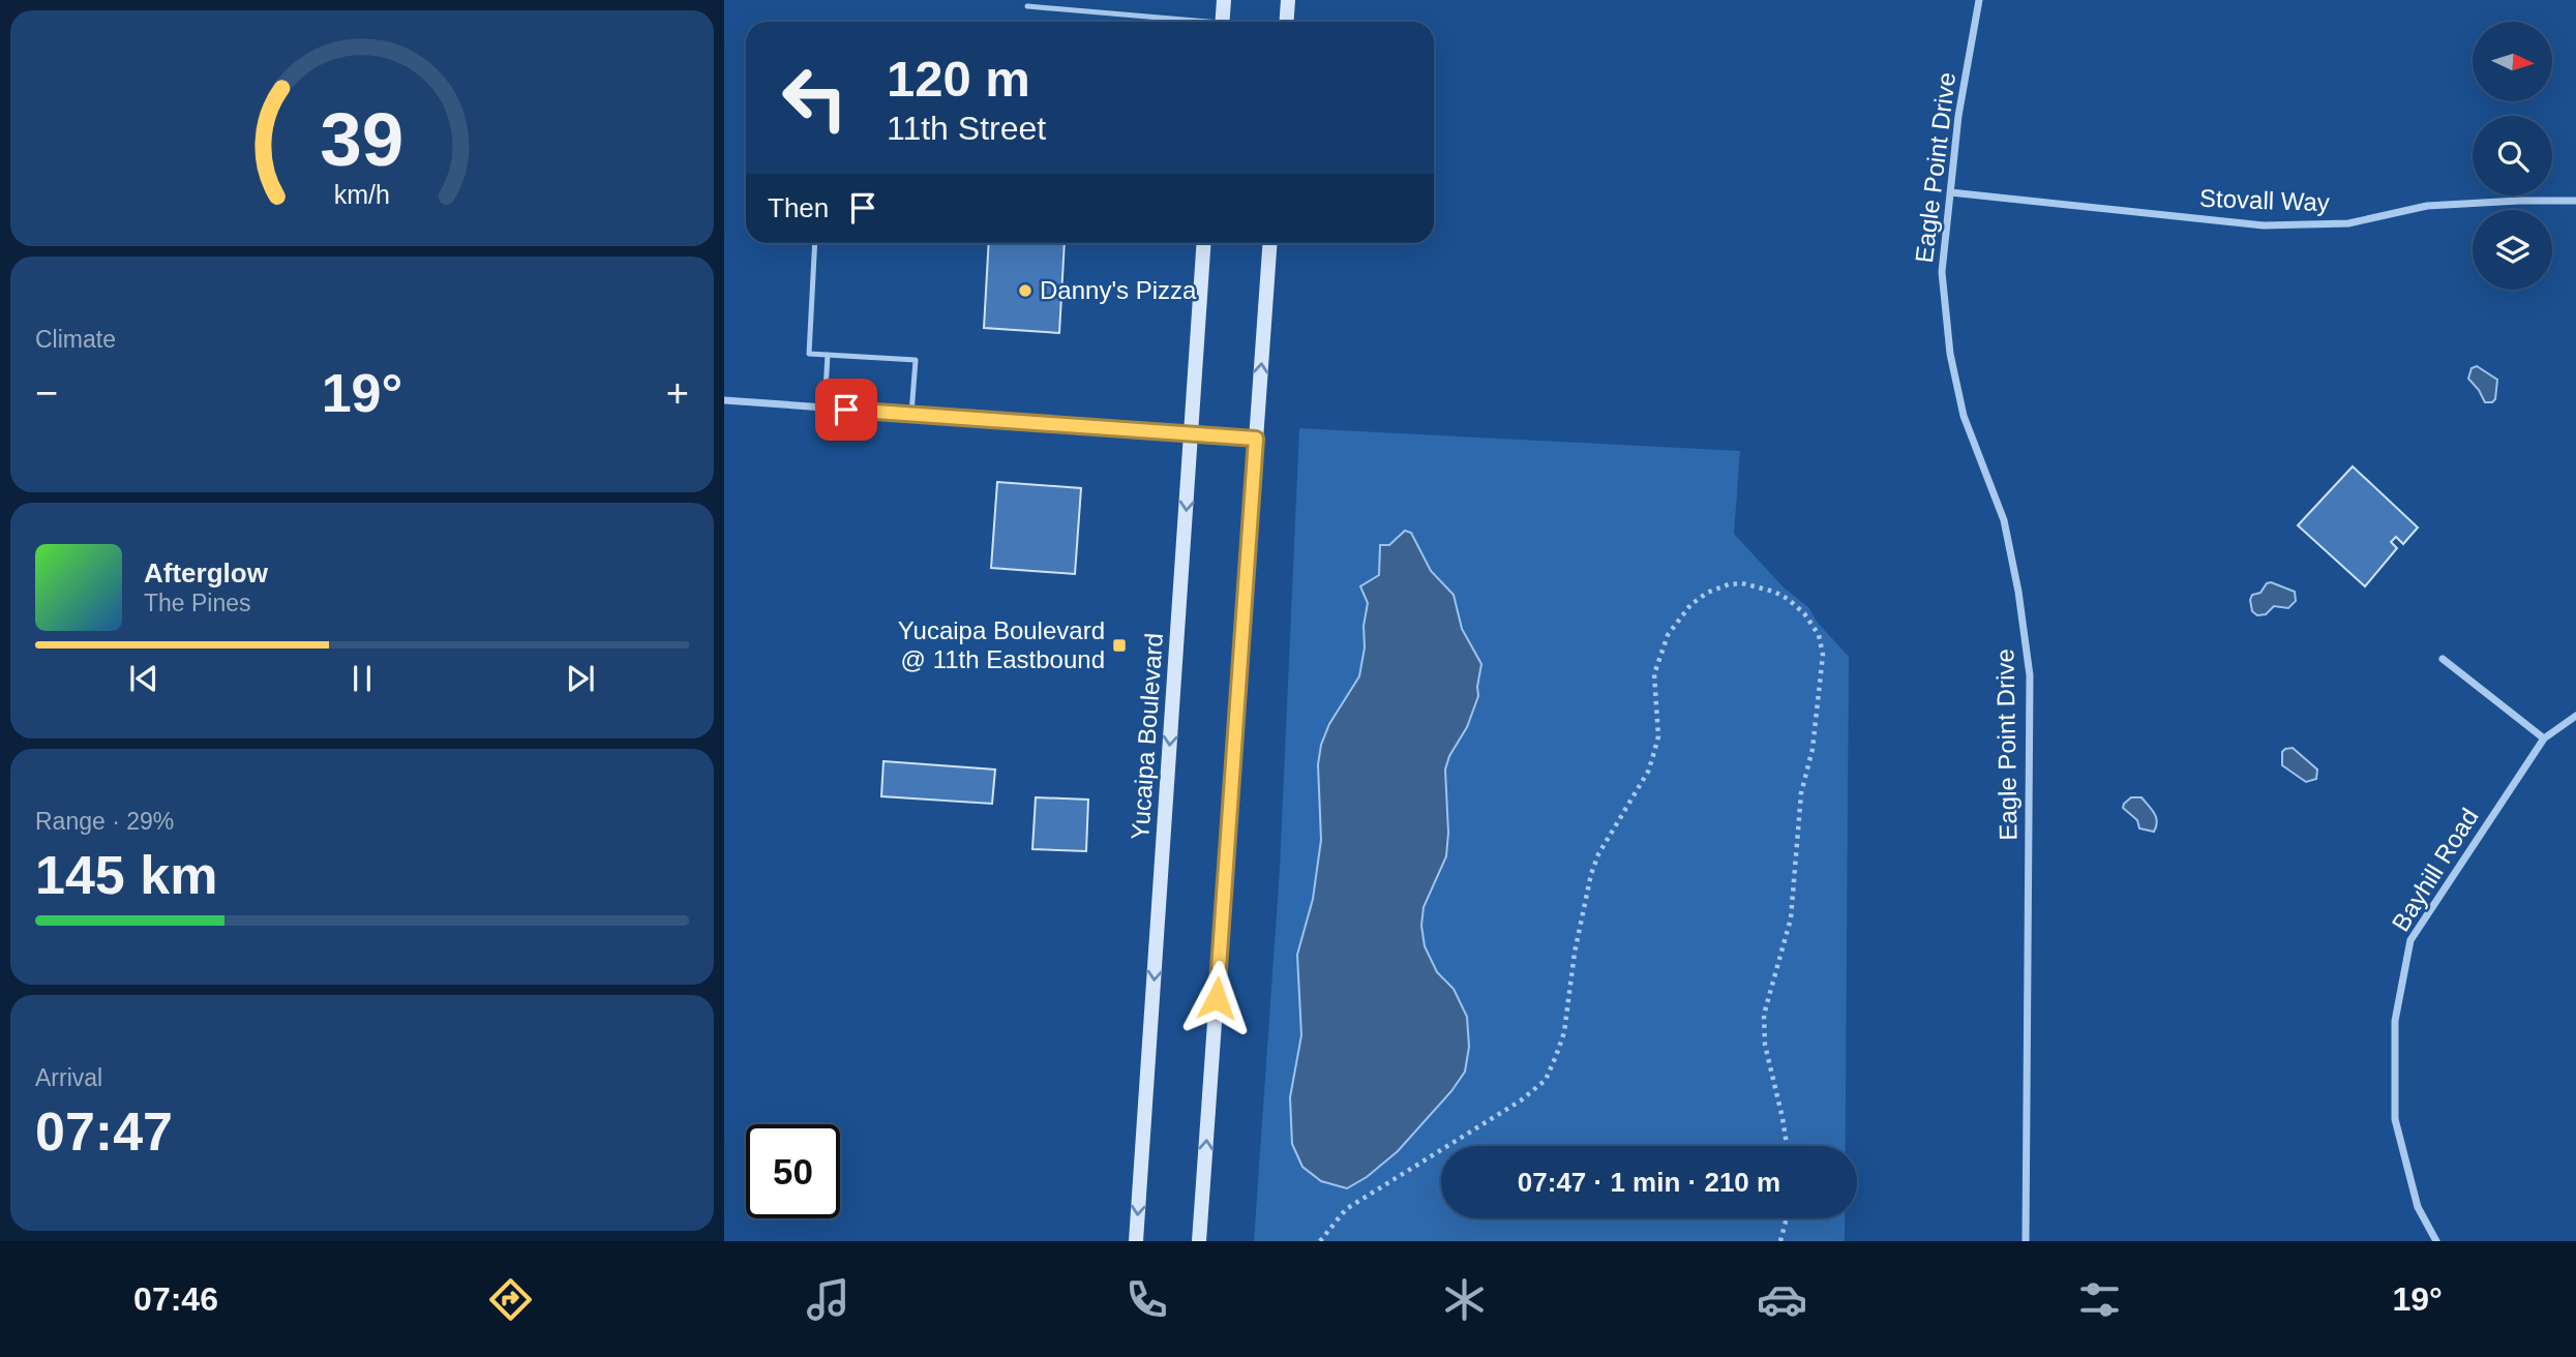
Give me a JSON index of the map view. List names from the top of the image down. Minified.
{"streets":{"main road":["Yucaipa Boulevard"],"street":["Eagle Point Drive","Stovall Way","Bayhill Road"]},"crossings":[["Eagle Point Drive","Stovall Way"]],"places":{"other":["Danny's Pizza"],"transit":["Yucaipa Boulevard @ 11th Eastbound"]},"north":"right","page":{"turn":["120 m","11th Street"],"then":"Then","tile":["Climate",["Range · 29%","145 km"],["Arrival","07:47"]],"heat":["−","19°","+"],"song":["Afterglow","The Pines"],"limit":"50","trip":"07:47 · 1 min · 210 m","tabs":["07:46","19°"],"gauge":["39","km/h"]}}
